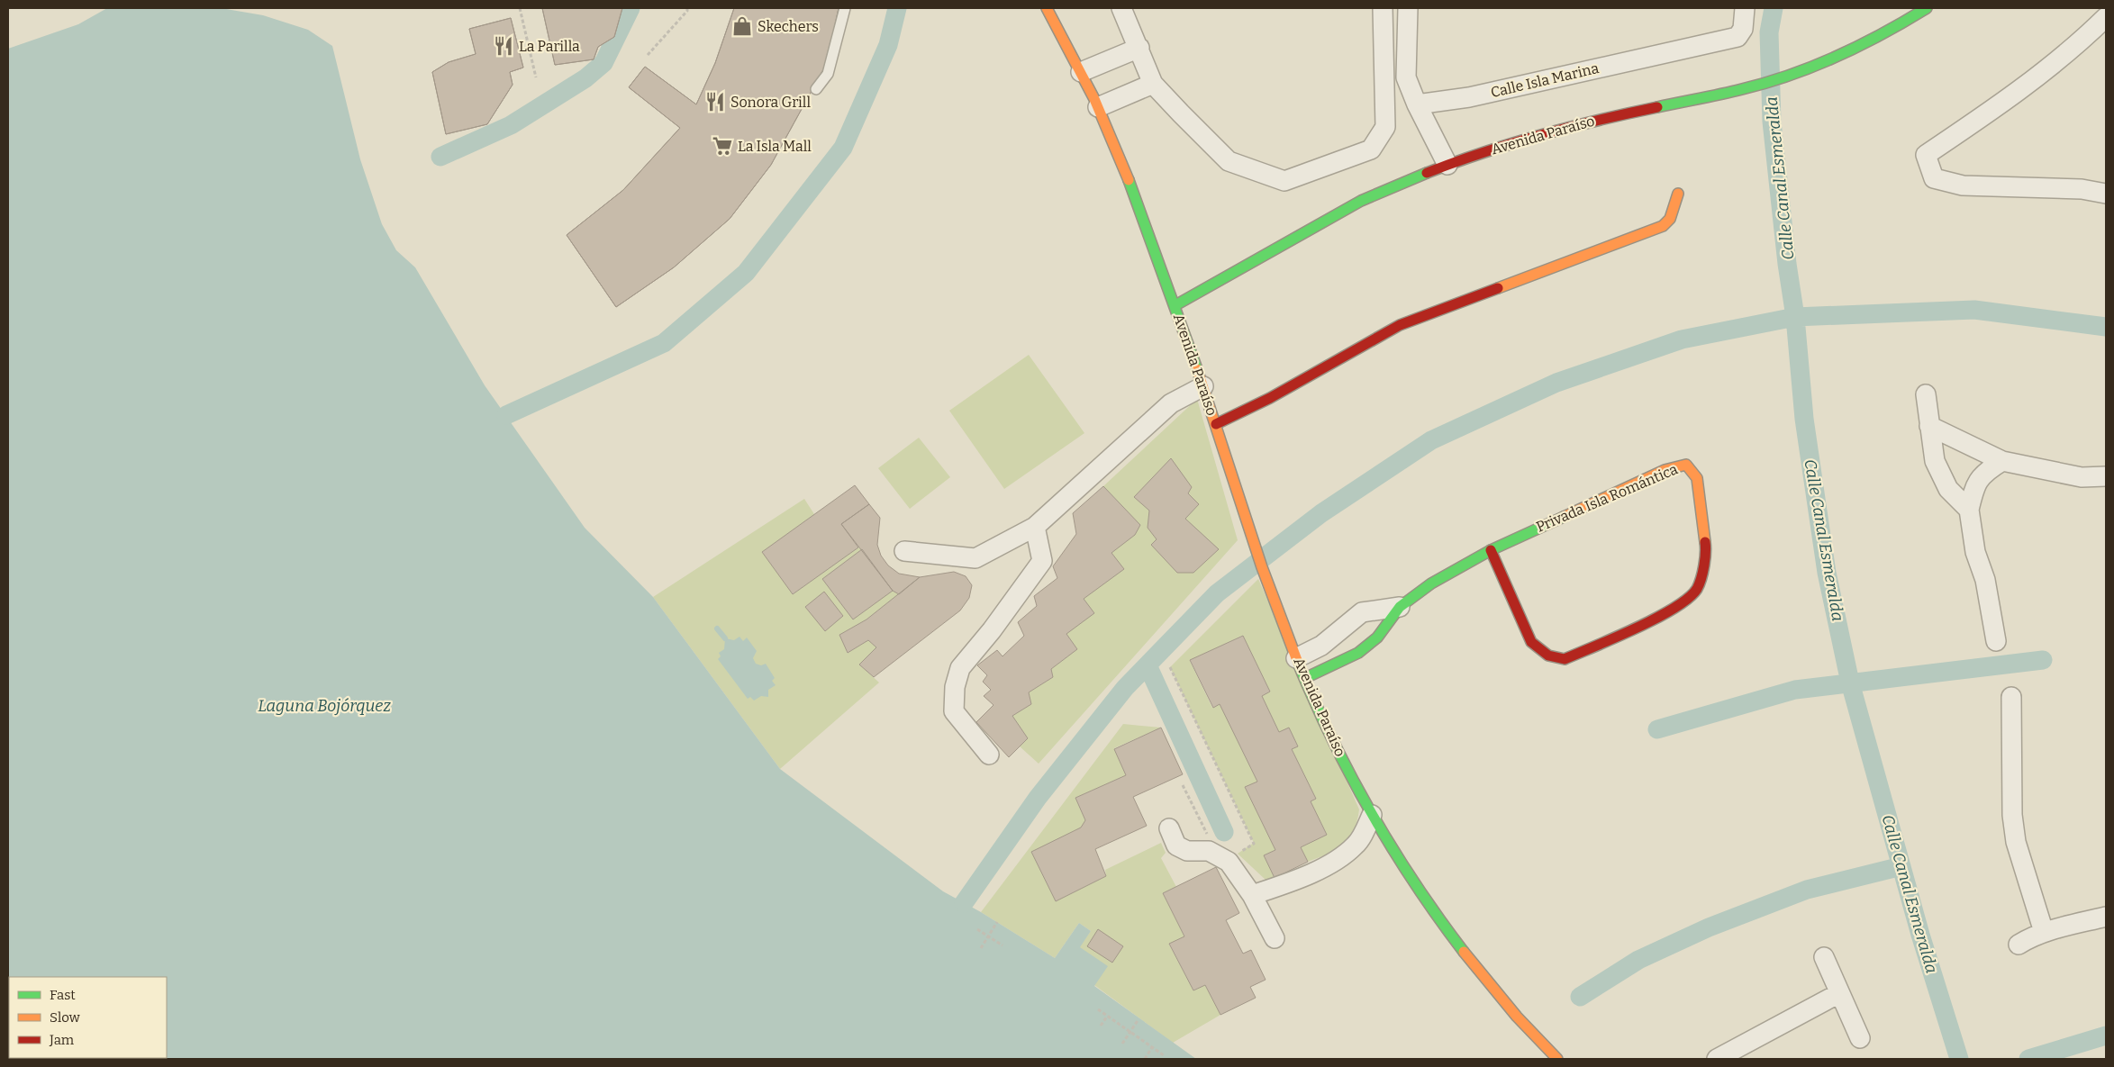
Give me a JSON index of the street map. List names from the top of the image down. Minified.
{"streets":{"street":["Calle Isla Marina","Avenida Paraíso","Privada Isla Romántica"]},"crossings":[["Avenida Paraíso","Privada Isla Romántica"]],"water":["Calle Canal Esmeralda","Laguna Bojórquez"],"places":{"shop":["Skechers"],"restaurant":["La Parilla","Sonora Grill"],"supermarket":["La Isla Mall"]},"legend":["Fast","Slow","Jam"]}
